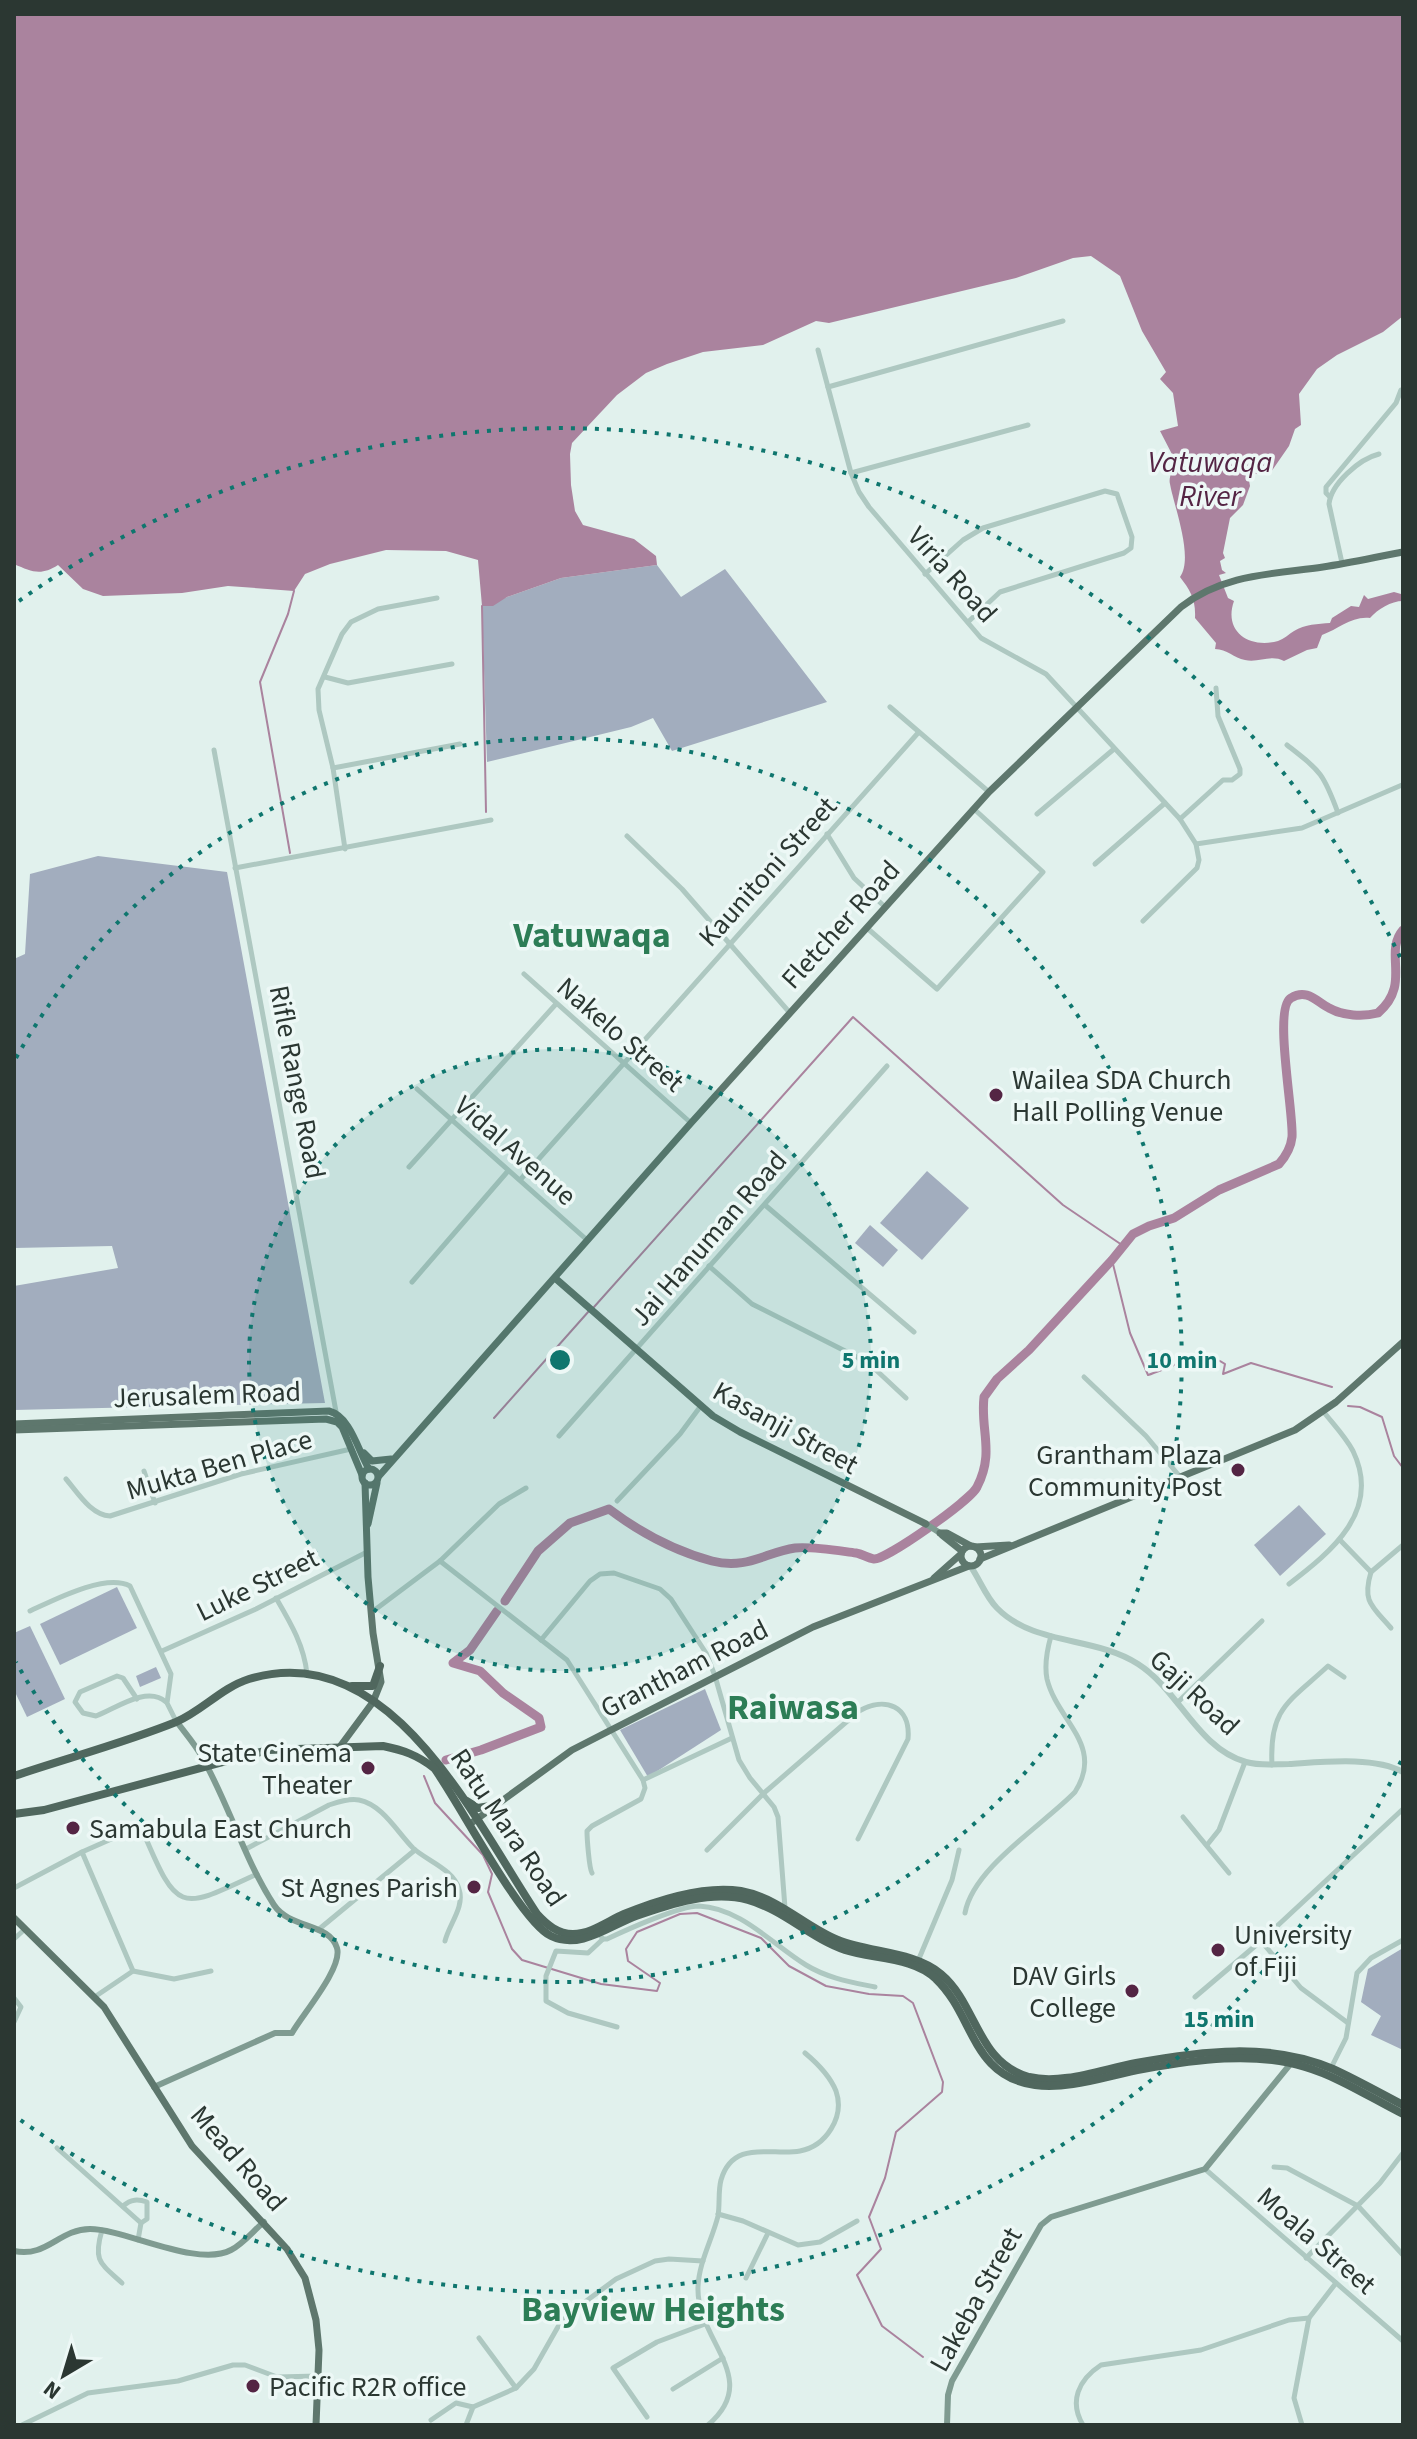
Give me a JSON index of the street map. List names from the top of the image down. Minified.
{"streets":{"highway":["Ratu Mara Road"],"main road":["Fletcher Road","Jerusalem Road","Kasanji Street","Grantham Road","Mead Road","Lakeba Street"],"street":["Viria Road","Kaunitoni Street","Nakelo Street","Rifle Range Road","Vidal Avenue","Jai Hanuman Road","Mukta Ben Place","Luke Street","Gaji Road","Moala Street"]},"crossings":[["Viria Road","Fletcher Road"],["Kaunitoni Street","Nakelo Street"],["Kaunitoni Street","Vidal Avenue"],["Fletcher Road","Nakelo Street"],["Fletcher Road","Vidal Avenue"],["Fletcher Road","Jerusalem Road"],["Fletcher Road","Kasanji Street"],["Rifle Range Road","Jerusalem Road"],["Jai Hanuman Road","Kasanji Street"],["Jerusalem Road","Mukta Ben Place"],["Kasanji Street","Grantham Road"],["Kasanji Street","Gaji Road"],["Grantham Road","Gaji Road"],["Grantham Road","Ratu Mara Road"],["Moala Street","Lakeba Street"]],"districts":["Vatuwaqa","Raiwasa","Bayview Heights"],"water":["Vatuwaqa River"],"places":["Wailea SDA Church Hall Polling Venue","Grantham Plaza Community Post","State Cinema Theater","Samabula East Church","St Agnes Parish","University of Fiji","DAV Girls College","Pacific R2R office"],"north":"bottom left","rings":["5 min","10 min","15 min"]}
